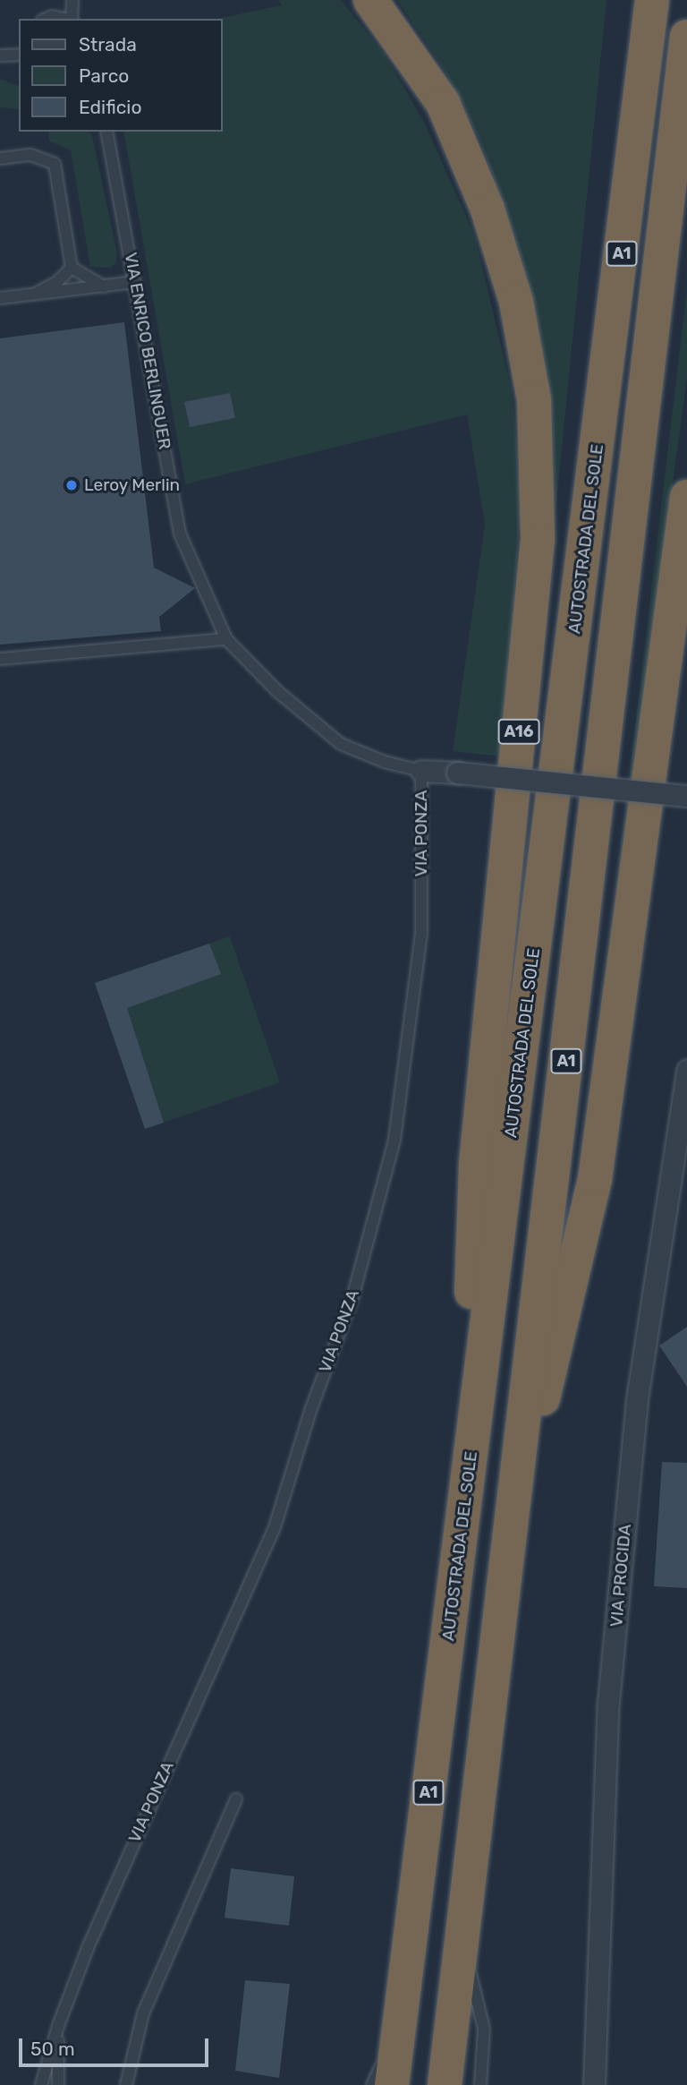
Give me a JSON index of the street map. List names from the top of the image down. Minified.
{"streets":{"highway":["A1","AUTOSTRADA DEL SOLE","A16"],"street":["VIA PROCIDA"],"lane":["VIA ENRICO BERLINGUER","VIA PONZA"]},"crossings":[["VIA ENRICO BERLINGUER","VIA PONZA"],["AUTOSTRADA DEL SOLE","A16"]],"places":["Leroy Merlin"],"legend":["Strada","Parco","Edificio"],"scale_bar":"50 m"}
